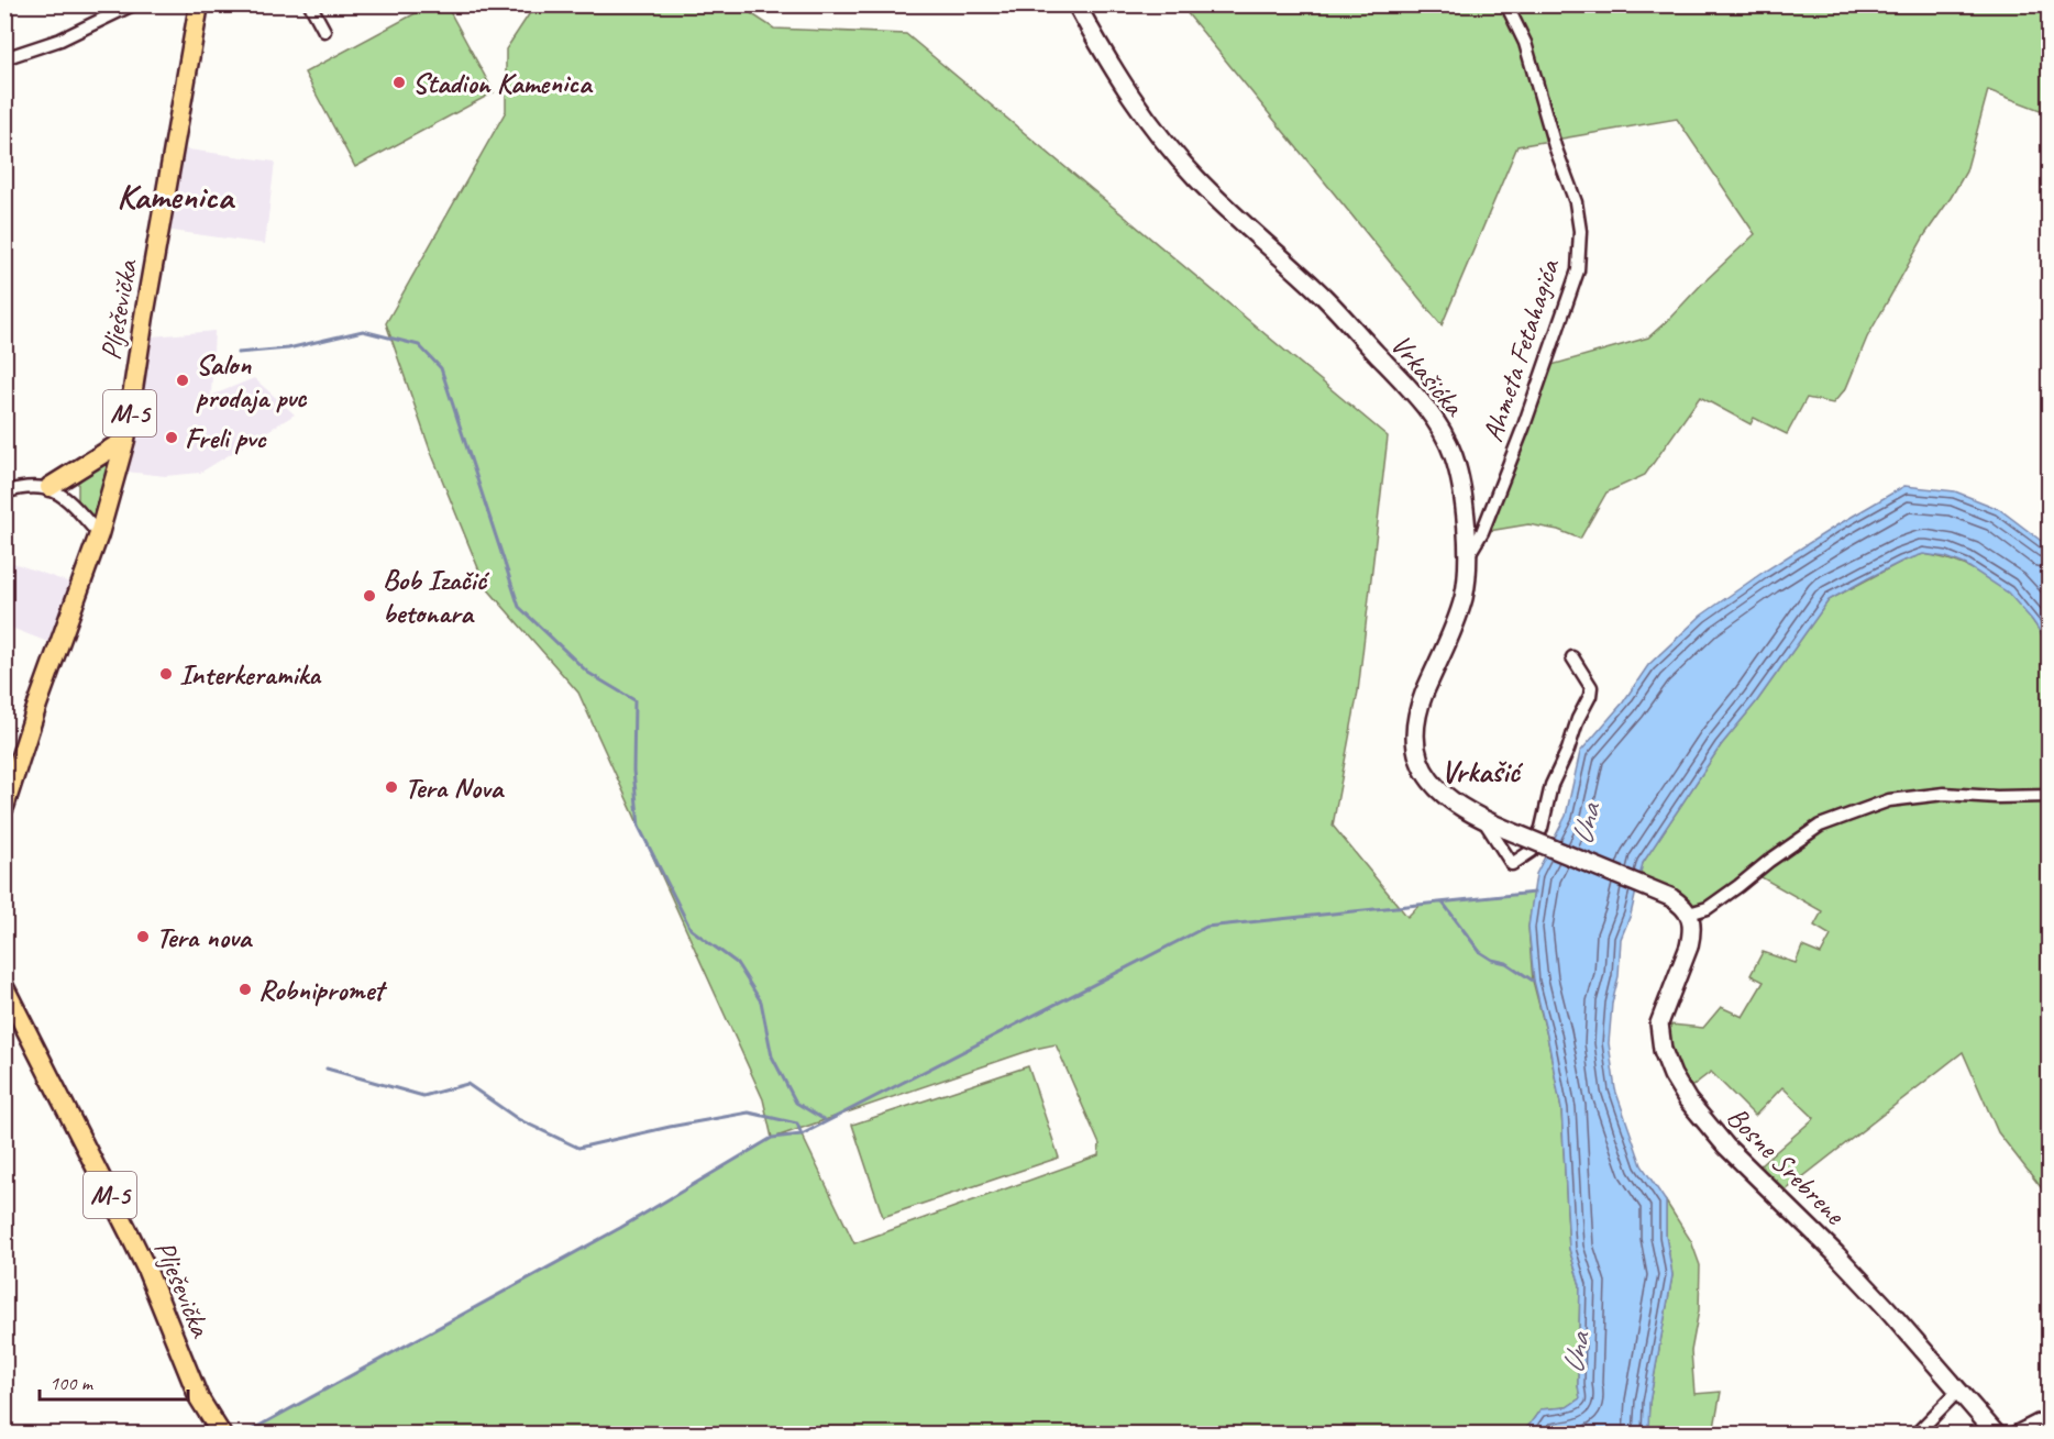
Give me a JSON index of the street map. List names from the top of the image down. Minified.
{"streets":{"main road":["Plješevička","M-5"],"street":["Ahmeta Fetahagića","Vrkašićka","Bosne Srebrene"]},"crossings":[["Ahmeta Fetahagića","Vrkašićka"],["Vrkašićka","Bosne Srebrene"]],"districts":["Kamenica","Vrkašić"],"water":["Una"],"places":["Stadion Kamenica","Salon prodaja pvc","Freli pvc","Bob Izačić betonara","Interkeramika","Tera Nova","Tera nova","Robnipromet"],"scale_bar":"100 m"}
